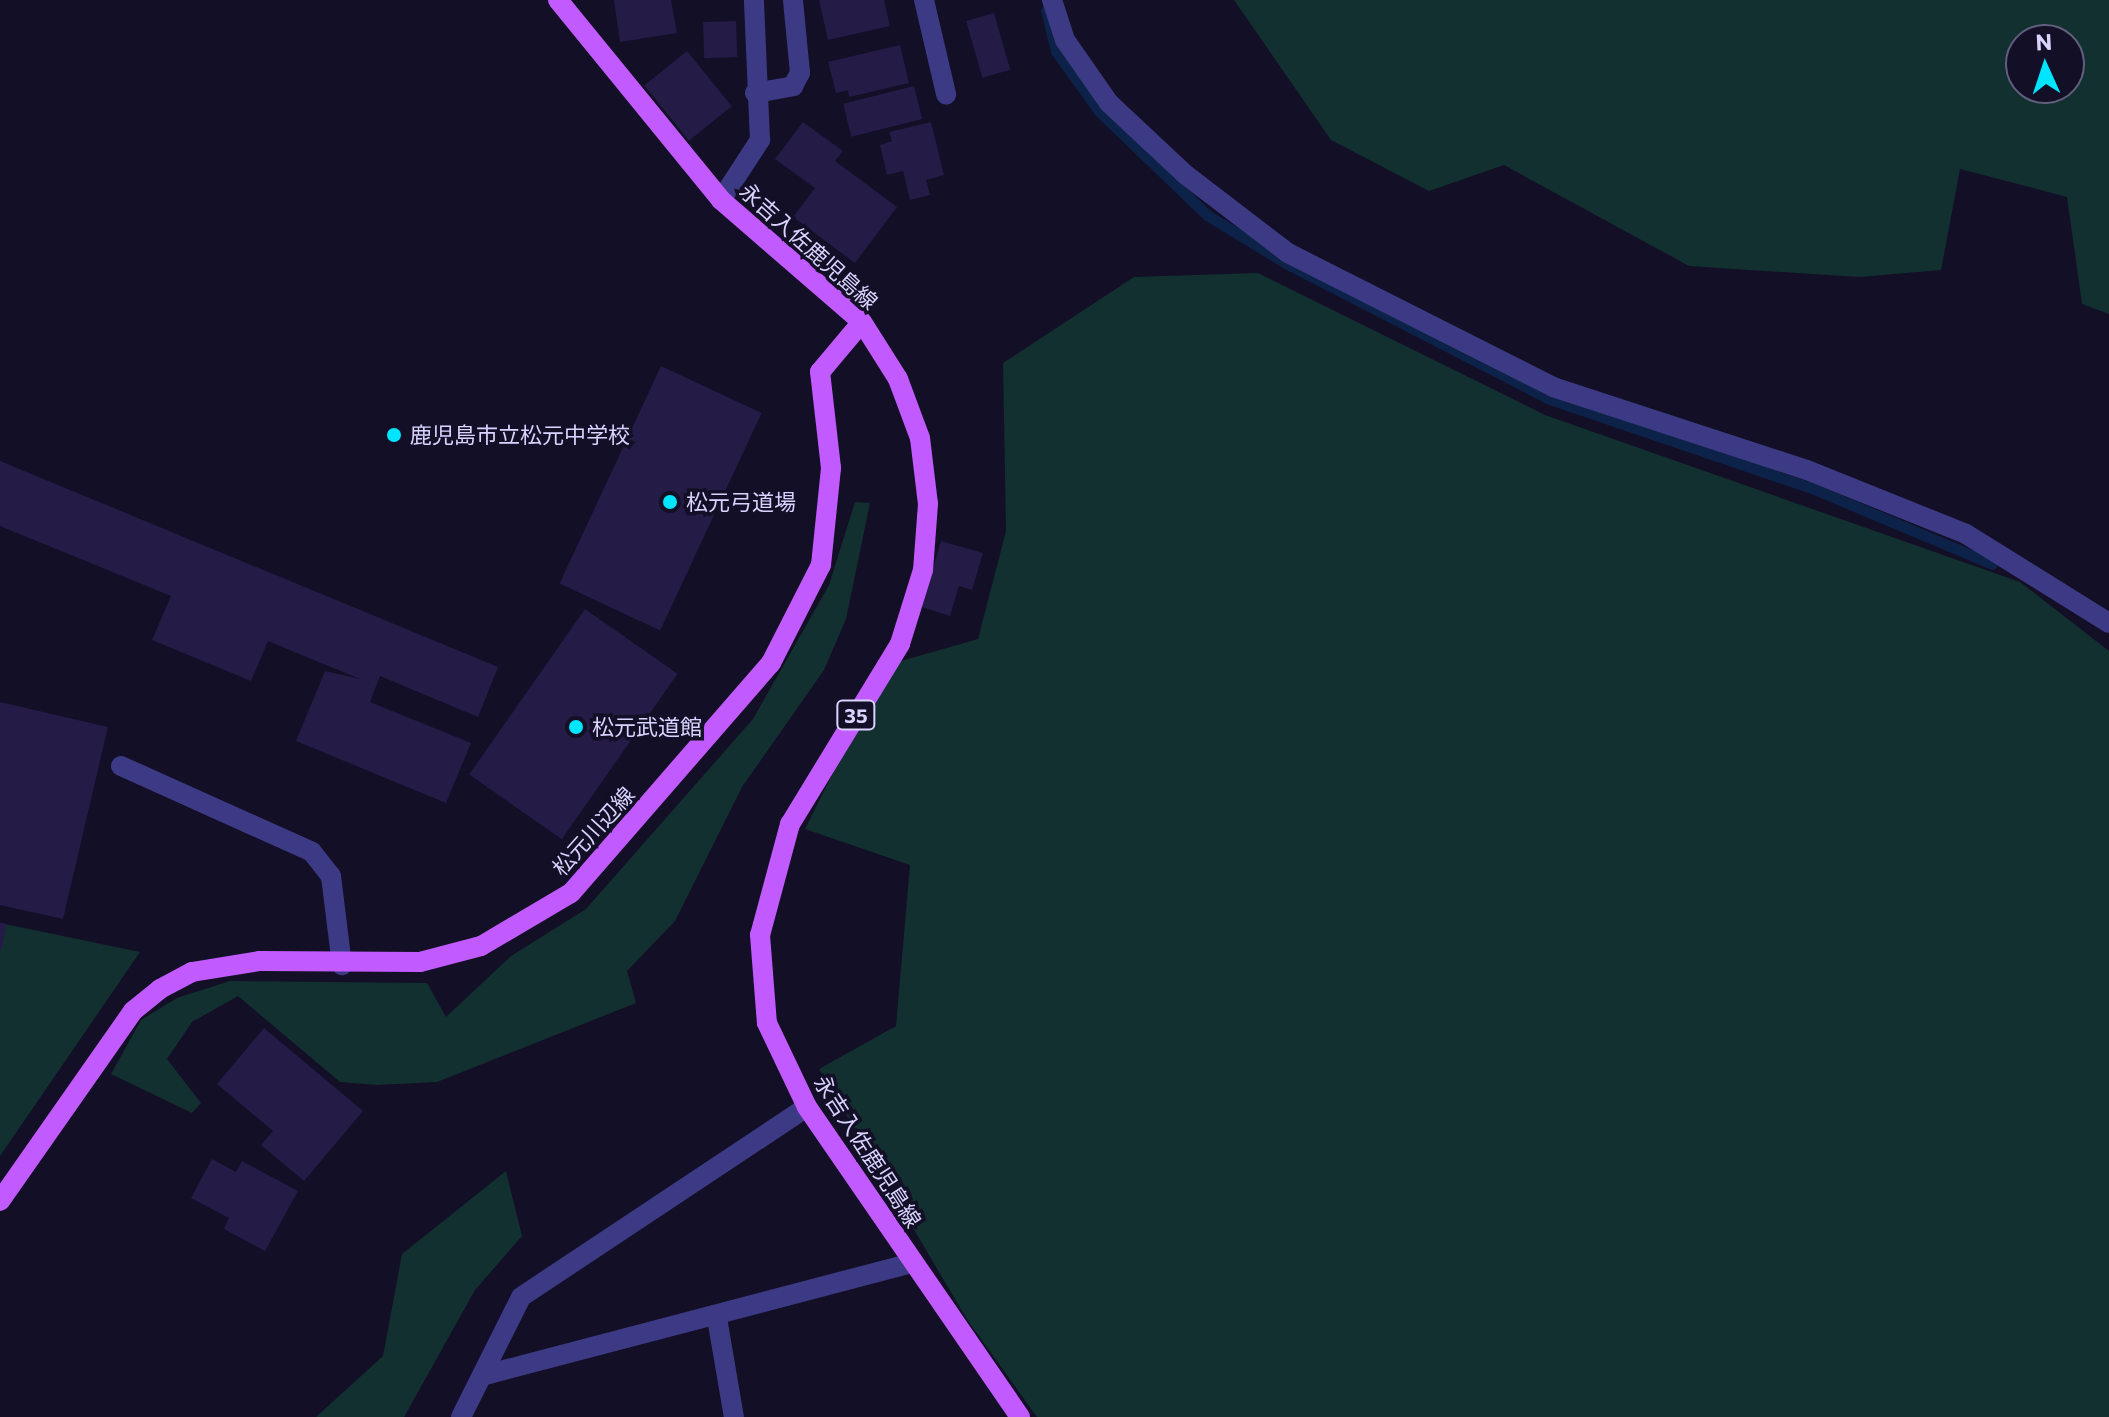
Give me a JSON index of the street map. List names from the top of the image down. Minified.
{"streets":{"main road":["永吉入佐鹿児島線","35","松元川辺線"]},"crossings":[["永吉入佐鹿児島線","松元川辺線"]],"places":["鹿児島市立松元中学校","松元弓道場","松元武道館"],"north":"top"}
